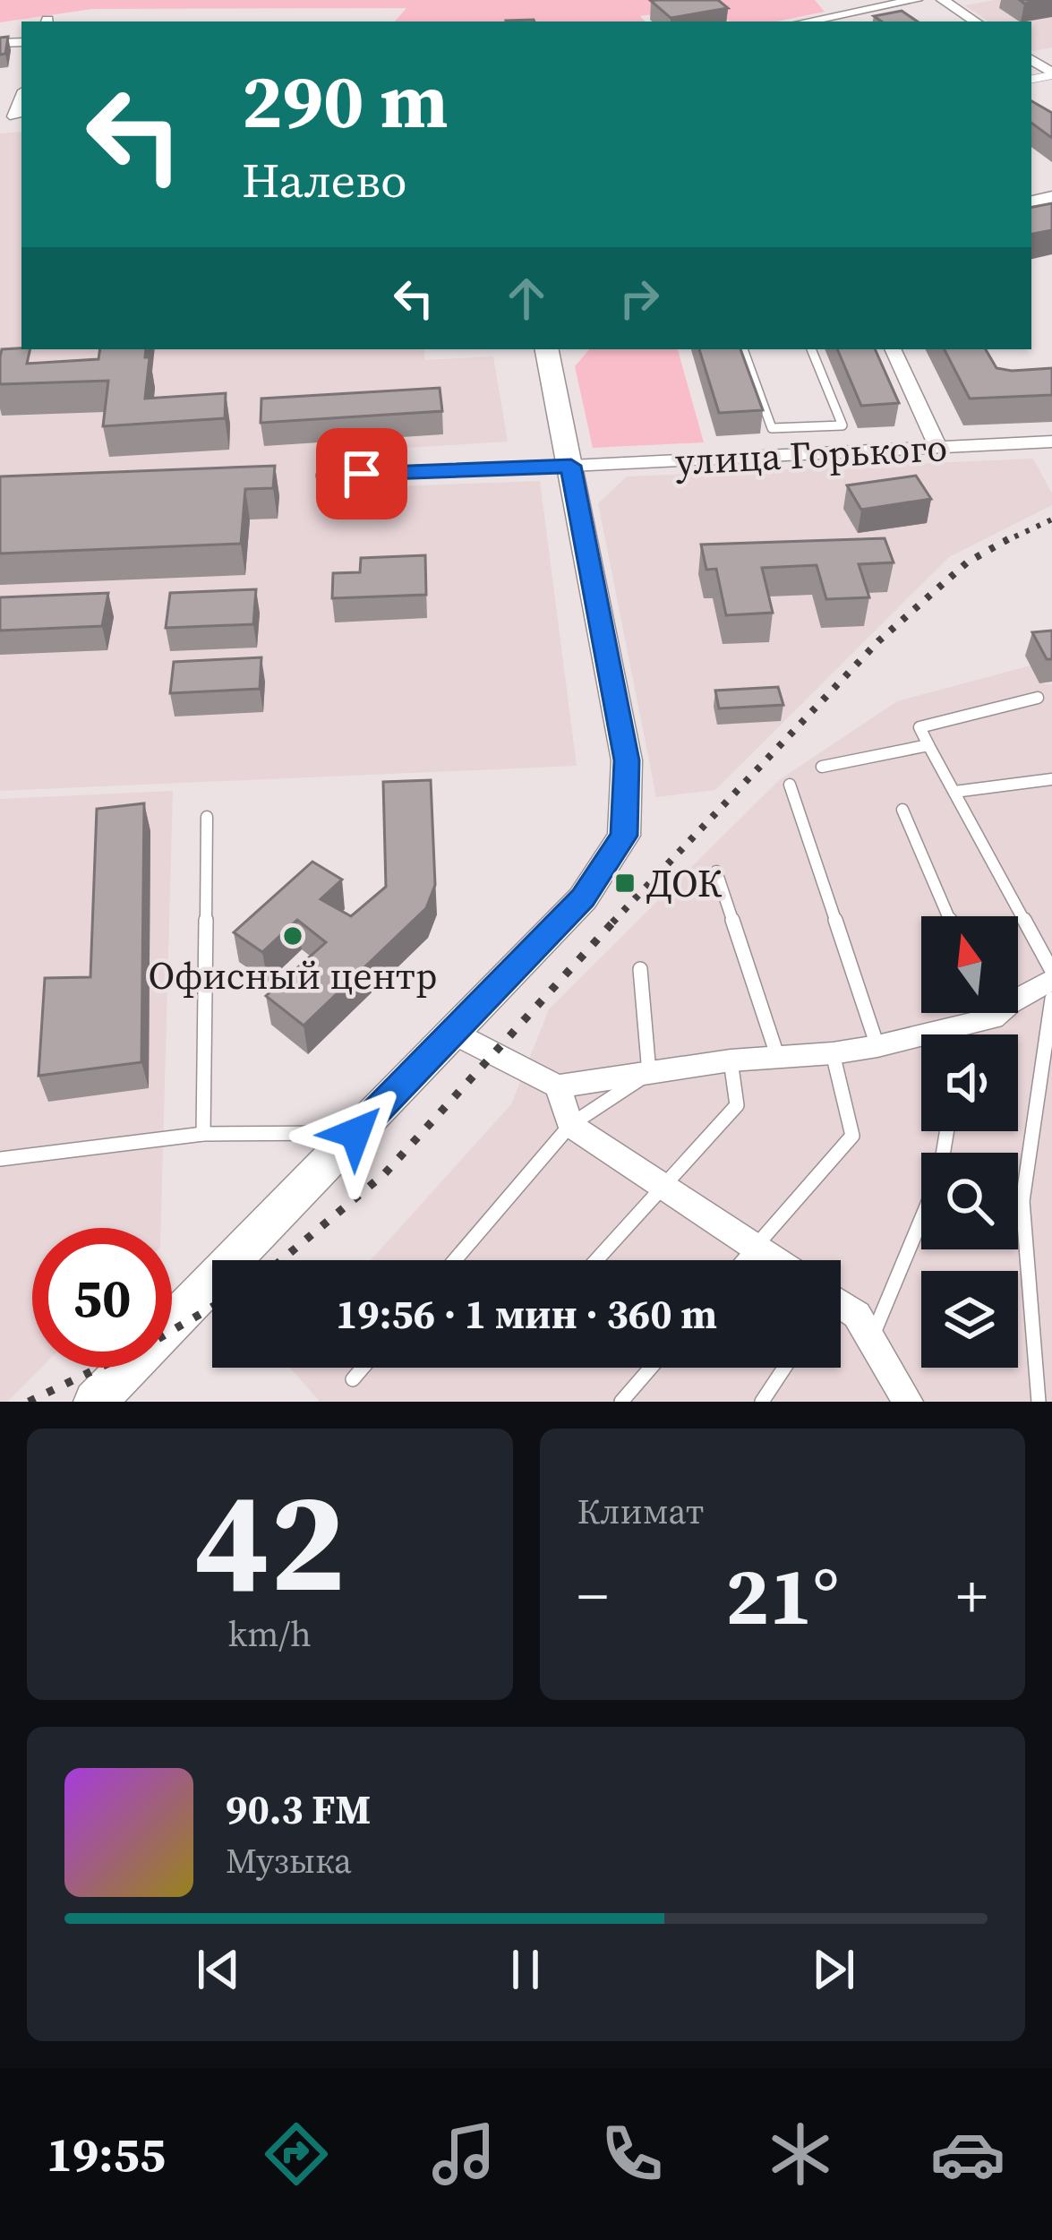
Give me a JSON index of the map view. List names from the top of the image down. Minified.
{"streets":{"street":["улица Горького"]},"places":{"transit":["ДОК"],"other":["Офисный центр"]},"north":"top","page":{"turn":["290 m","Налево"],"limit":"50","trip":"19:56 · 1 мин · 360 m","tile":[["42","km/h"],"Климат"],"heat":["−","21°","+"],"song":["90.3 FM","Музыка"],"tabs":"19:55"}}
